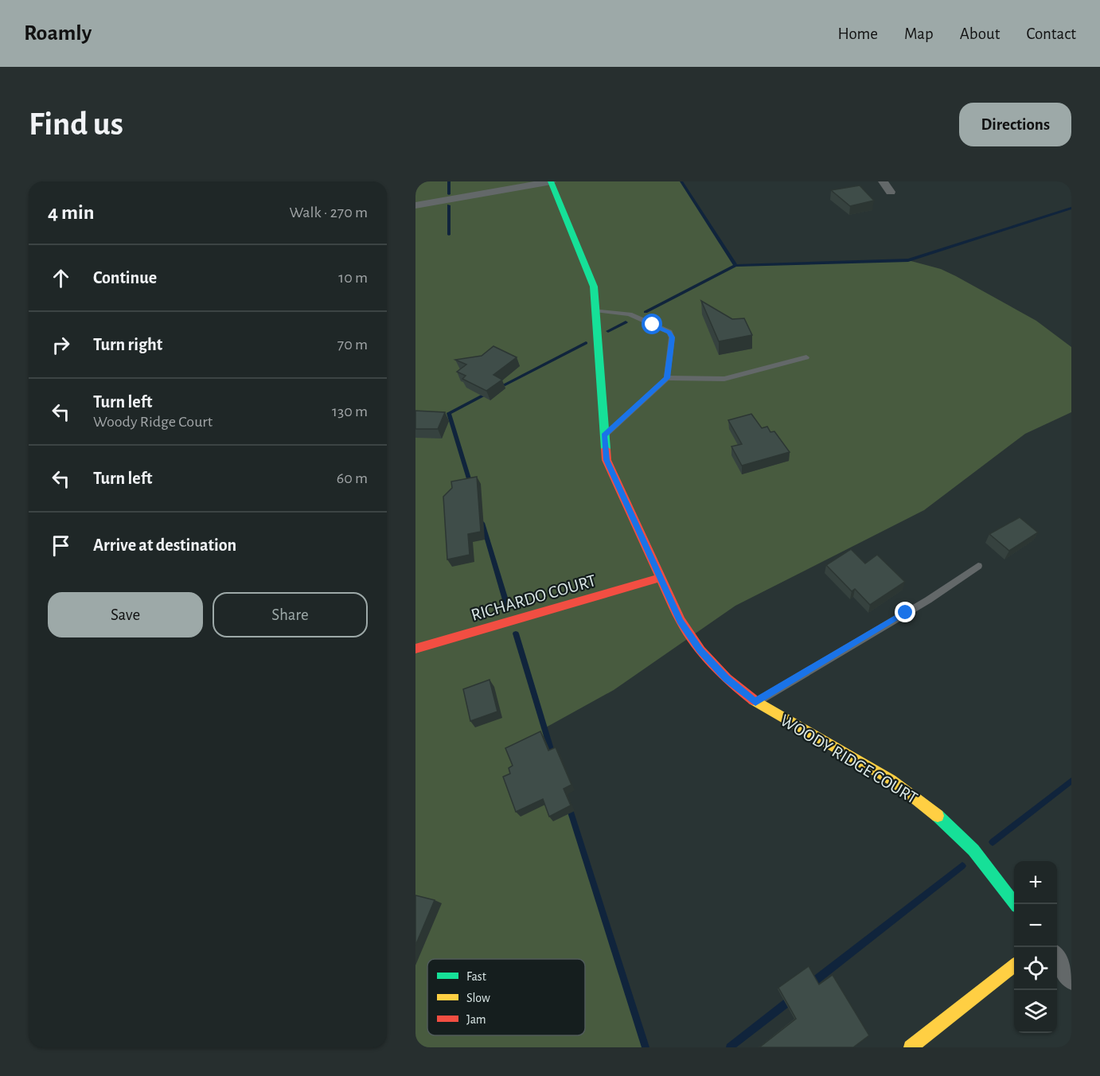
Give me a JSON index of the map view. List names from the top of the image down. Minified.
{"streets":{"street":["RICHARDO COURT","WOODY RIDGE COURT"]},"crossings":[["RICHARDO COURT","WOODY RIDGE COURT"]],"legend":["Fast","Slow","Jam"],"page":{"header":"Roamly","nav":["Home","Map","About","Contact"],"buttons":["Directions",["Save","Share"]],"title":"Find us","heading":["4 min","Walk · 270 m"],"list":[["Continue","10 m"],["Turn right","70 m"],["Turn left","Woody Ridge Court","130 m"],["Turn left","60 m"],"Arrive at destination"],"map_buttons":["+","−"]}}
